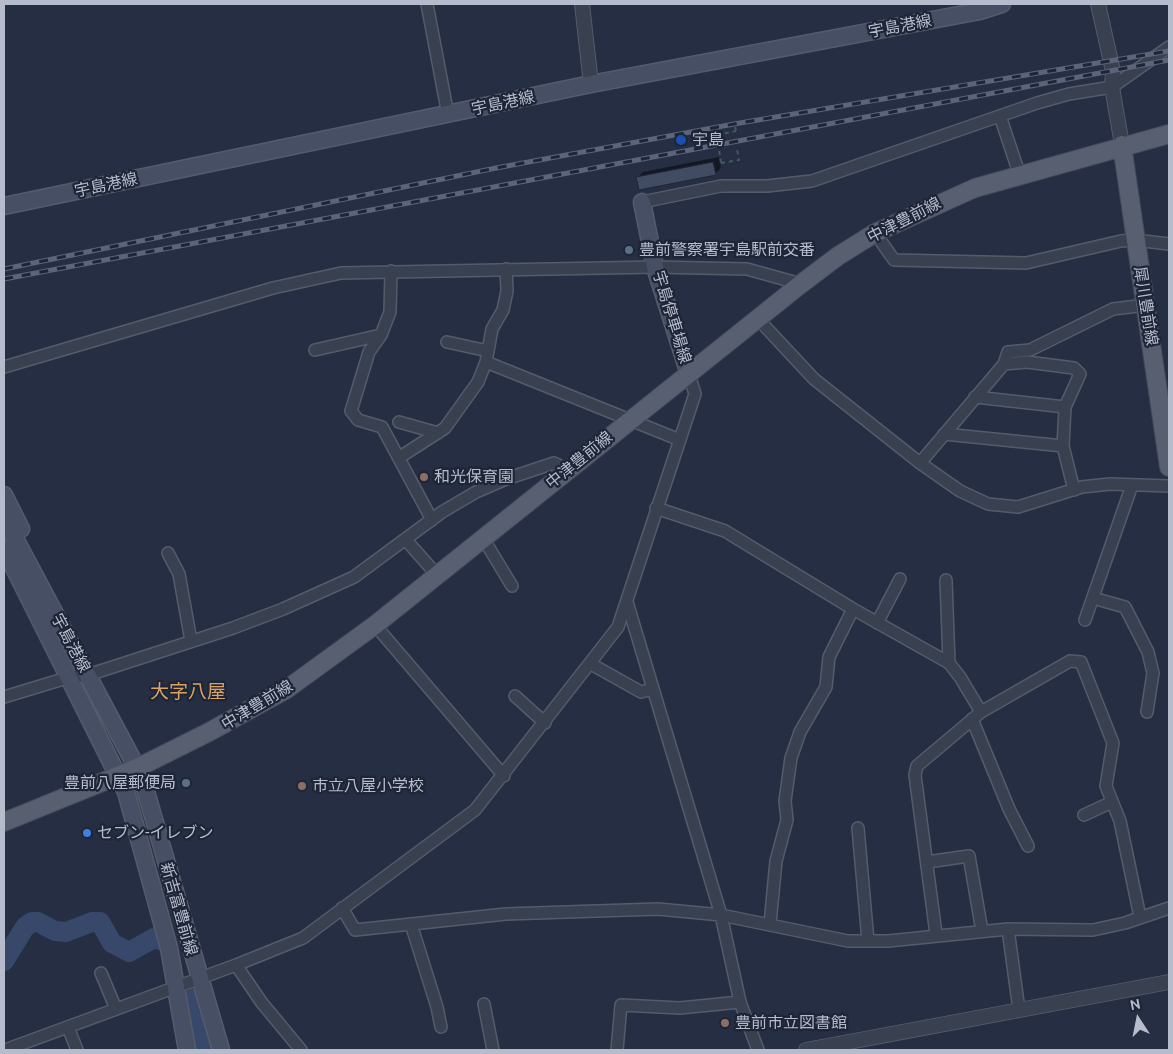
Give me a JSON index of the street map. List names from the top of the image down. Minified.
{"streets":{"main road":["宇島港線","中津豊前線","犀川豊前線","宇島停車場線","新吉富豊前線"]},"crossings":[["宇島港線","中津豊前線"],["宇島港線","新吉富豊前線"],["中津豊前線","犀川豊前線"],["中津豊前線","宇島停車場線"],["中津豊前線","新吉富豊前線"]],"districts":["大字八屋"],"places":["宇島","豊前警察署宇島駅前交番","和光保育園","豊前八屋郵便局","市立八屋小学校","セブン-イレブン","豊前市立図書館"],"north":"top"}
